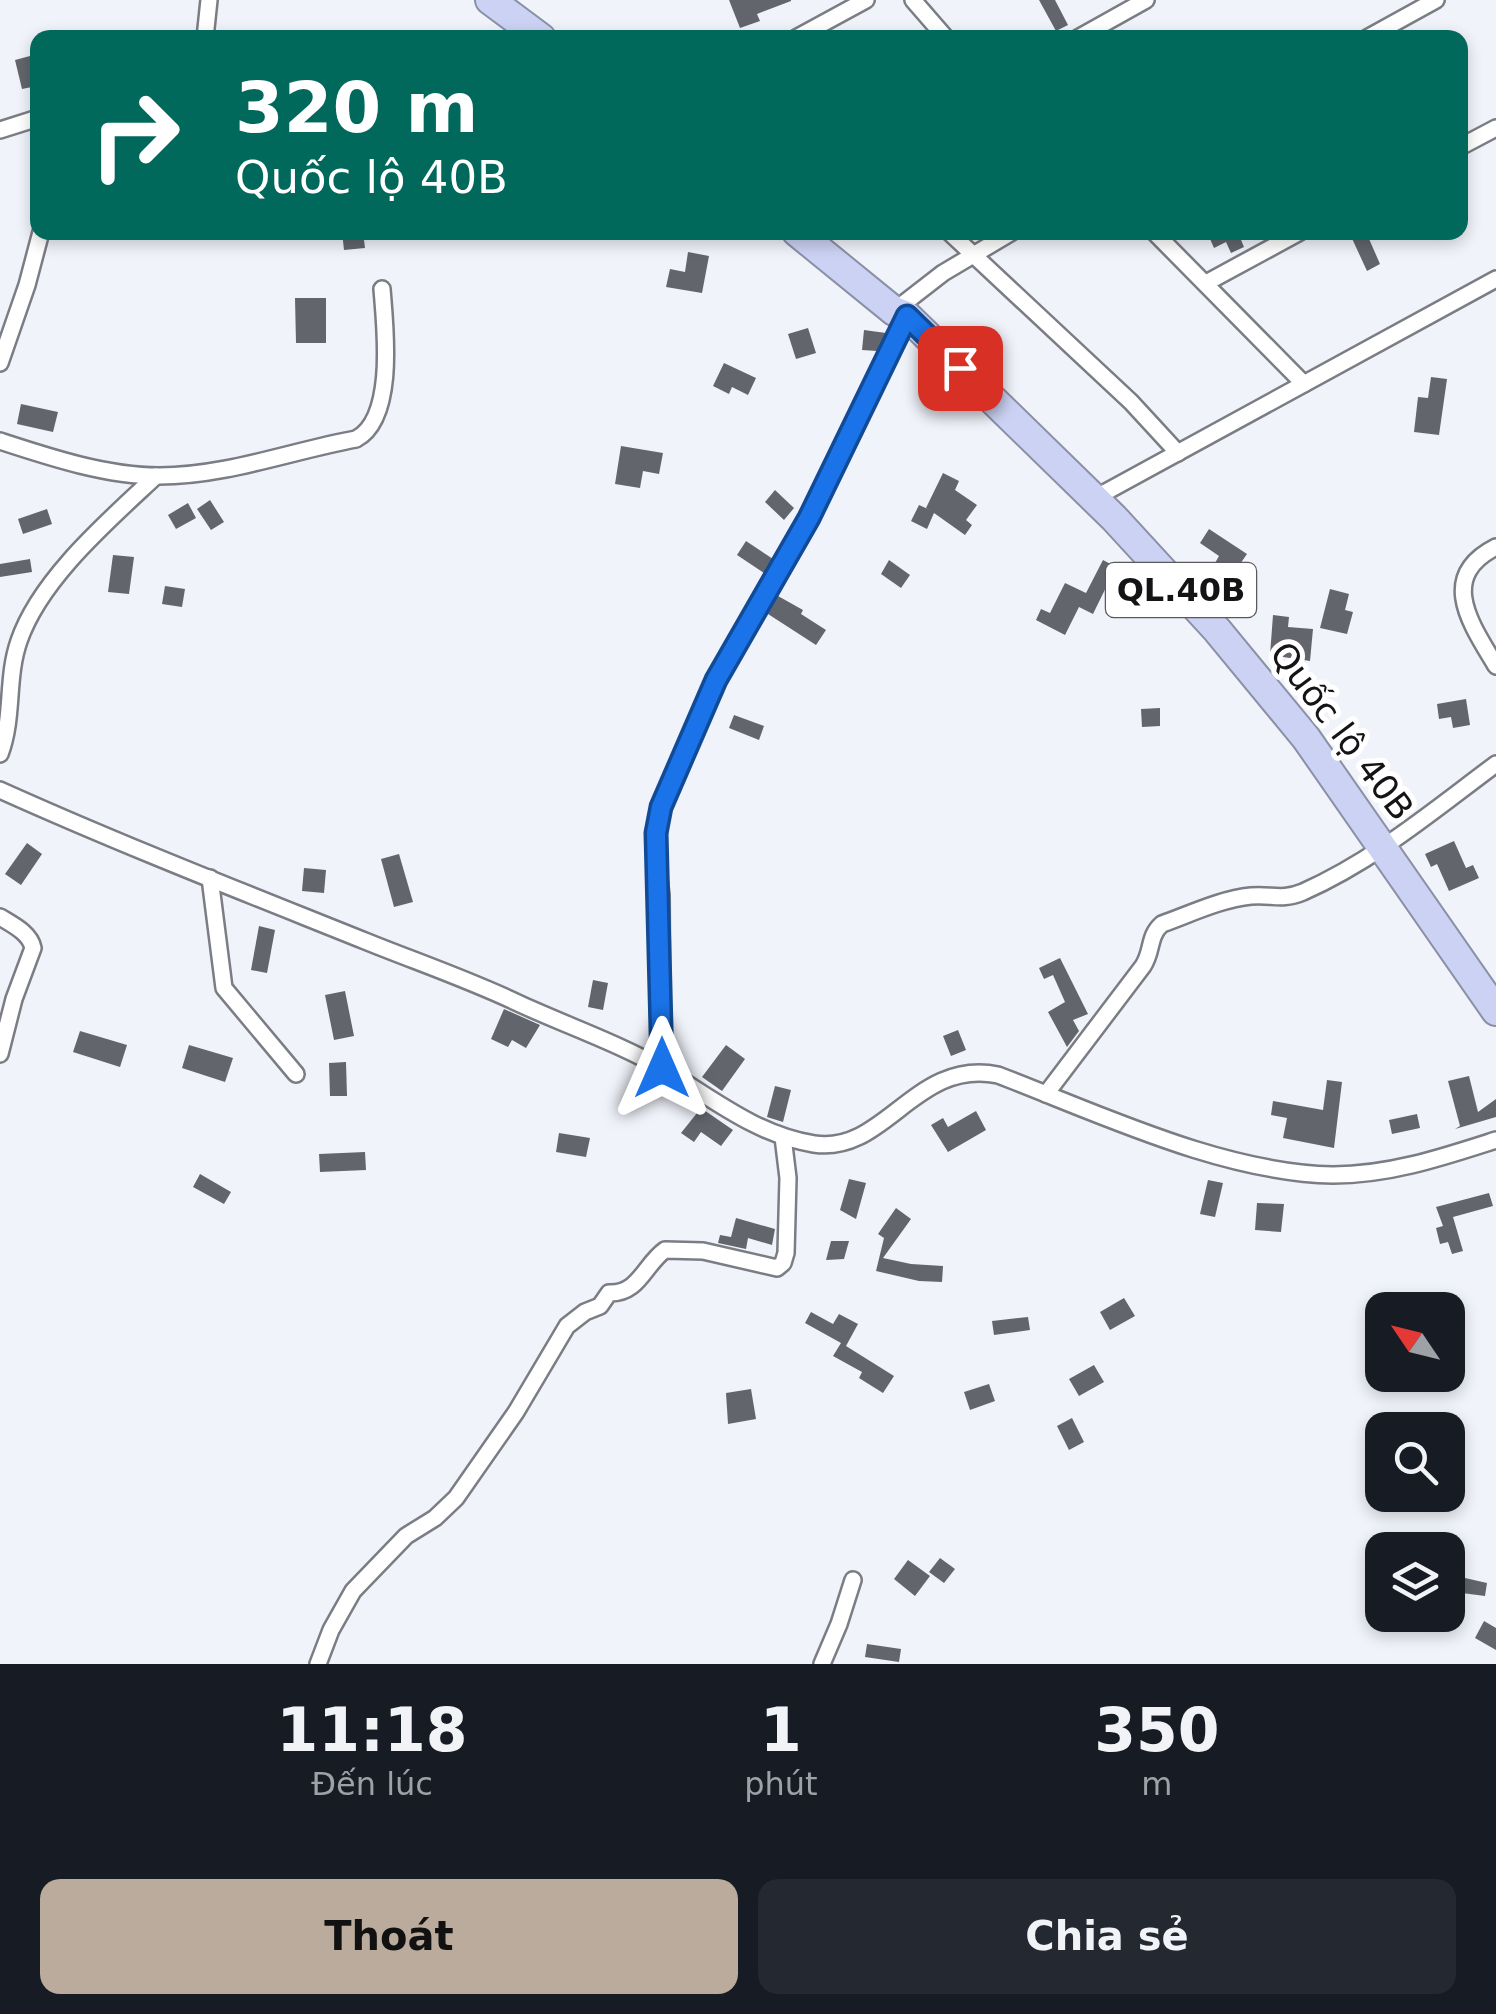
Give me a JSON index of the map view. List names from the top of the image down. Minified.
{"streets":{"highway":["QL.40B","Quốc lộ 40B"]},"north":"top left","page":{"turn":["320 m","Quốc lộ 40B"],"eta":["11:18","Đến lúc","1","phút","350","m"],"buttons":["Thoát","Chia sẻ"]}}
